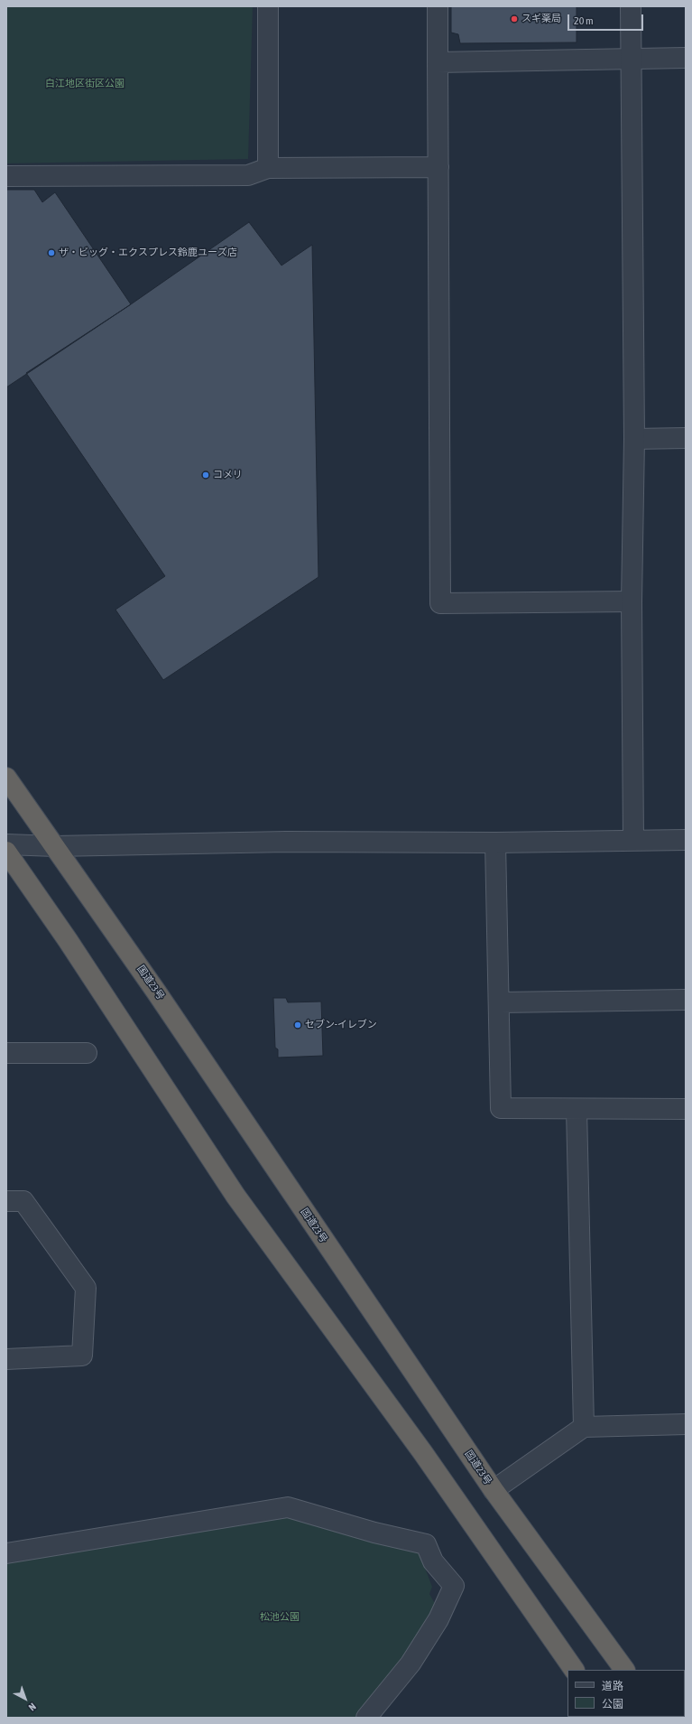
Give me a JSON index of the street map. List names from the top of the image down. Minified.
{"streets":{"highway":["国道23号"]},"parks":["白江地区街区公園","松池公園"],"places":["スギ薬局","ザ・ビッグ・エクスプレス鈴鹿ユーズ店","コメリ","セブン-イレブン"],"legend":["道路","公園"],"scale_bar":"20 m","north":"bottom right"}
